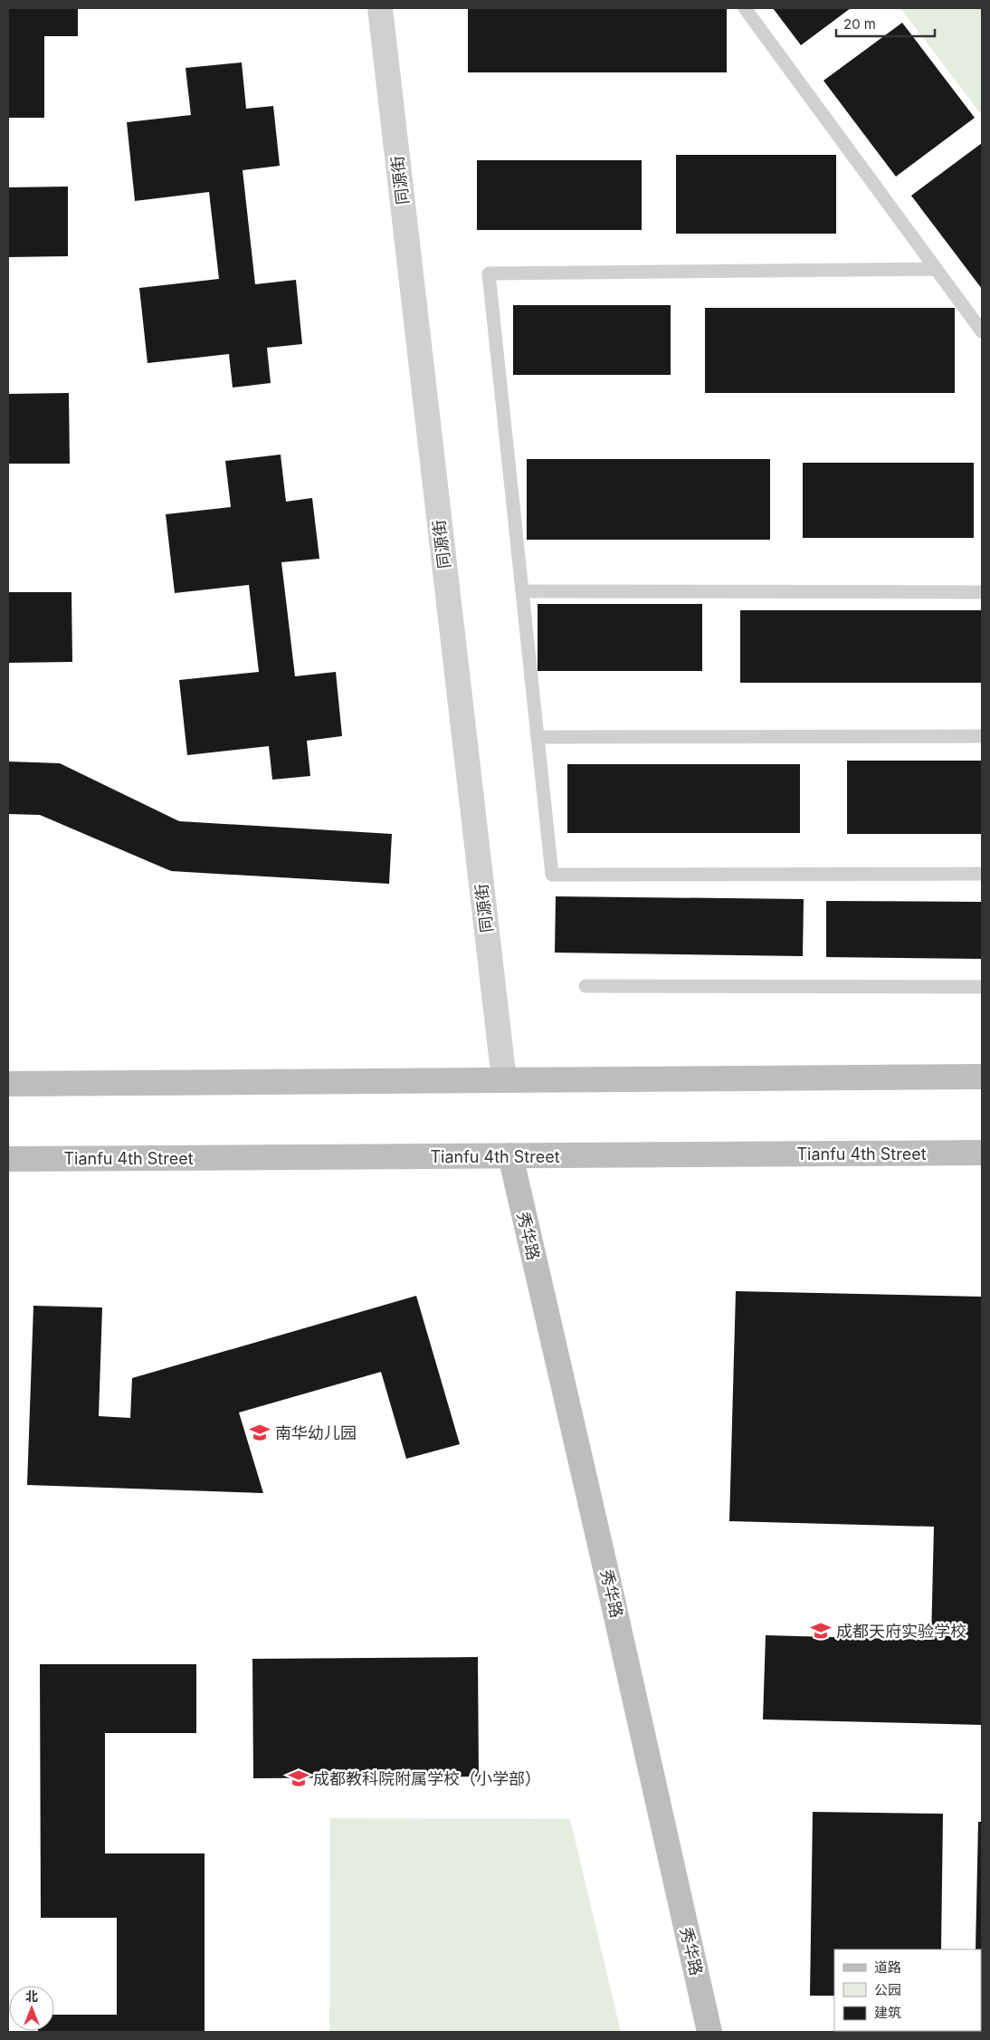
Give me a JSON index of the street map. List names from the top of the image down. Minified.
{"streets":{"main road":["Tianfu 4th Street","秀华路"],"street":["同源街"]},"crossings":[["Tianfu 4th Street","秀华路"]],"places":{"school or university":["南华幼儿园","成都天府实验学校","成都教科院附属学校（小学部）"]},"legend":["道路","公园","建筑"],"scale_bar":"20 m","north":"top"}
